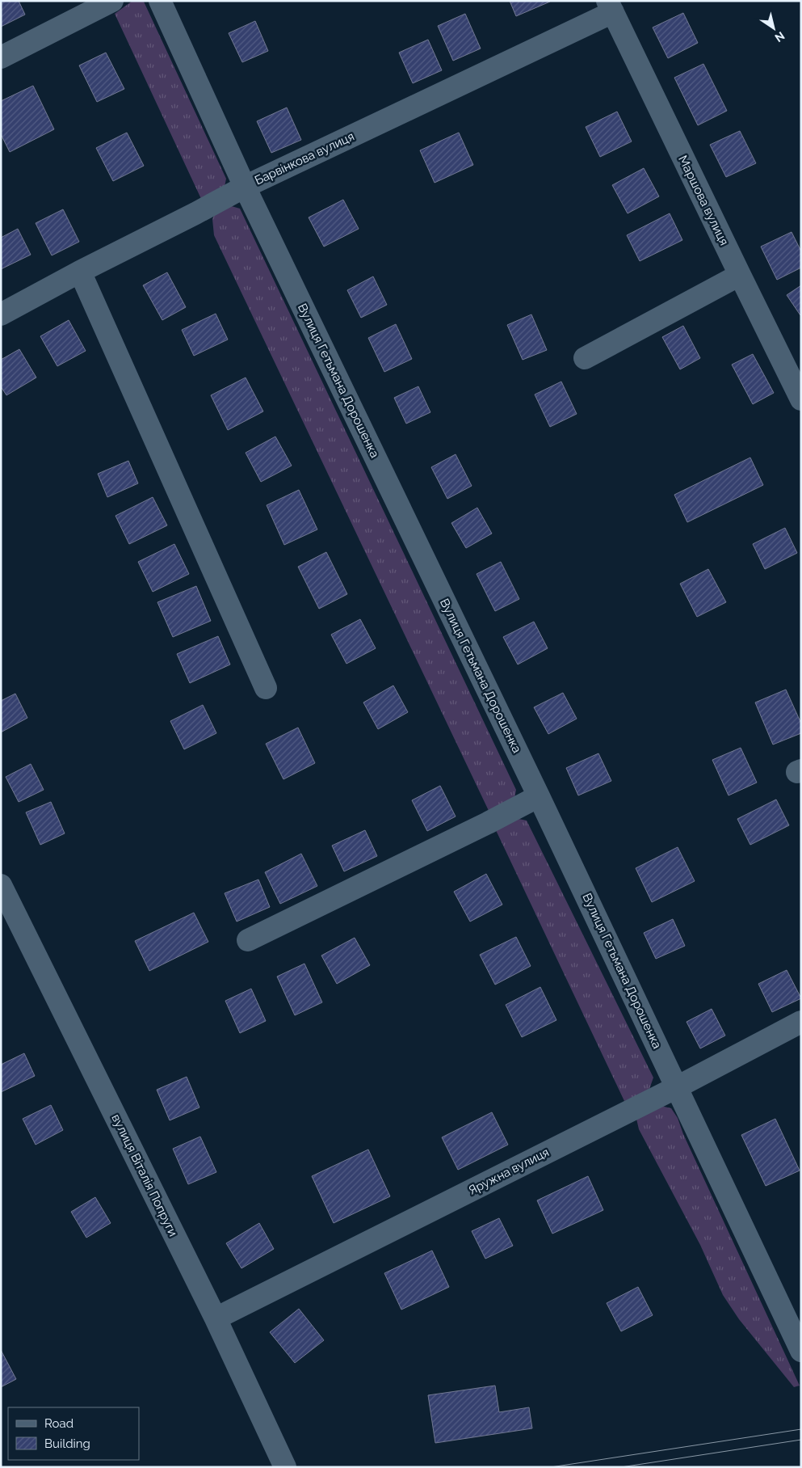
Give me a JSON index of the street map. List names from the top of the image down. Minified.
{"streets":{"street":["Барвінкова вулиця","Маршова вулиця","Вулиця Гетьмана Дорошенка","Яружна вулиця","вулиця Віталія Попруги"]},"crossings":[["Барвінкова вулиця","Маршова вулиця"],["Барвінкова вулиця","Вулиця Гетьмана Дорошенка"],["Вулиця Гетьмана Дорошенка","Яружна вулиця"],["Яружна вулиця","вулиця Віталія Попруги"]],"legend":["Road","Building"],"north":"bottom right"}
